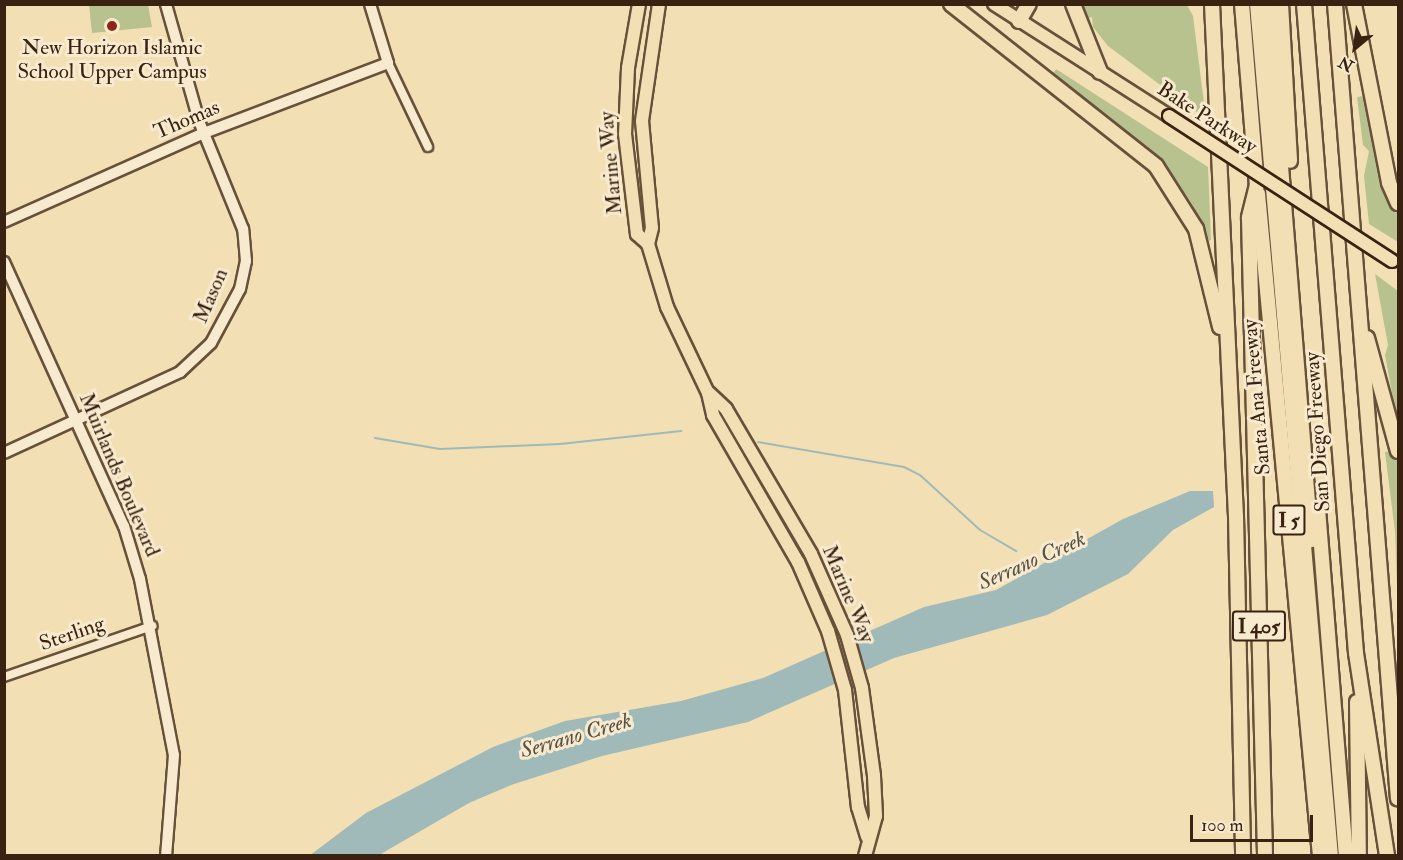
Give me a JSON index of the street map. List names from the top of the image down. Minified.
{"streets":{"highway":["Santa Ana Freeway","San Diego Freeway","I 5","I 405"],"main road":["Bake Parkway","Marine Way"],"street":["Thomas","Mason","Muirlands Boulevard","Sterling"]},"crossings":[["Thomas","Mason"],["Mason","Muirlands Boulevard"],["Santa Ana Freeway","I 5"],["Santa Ana Freeway","I 405"],["Muirlands Boulevard","Sterling"],["I 5","I 405"]],"water":["Serrano Creek"],"places":["New Horizon Islamic School Upper Campus"],"scale_bar":"100 m","north":"bottom left"}
